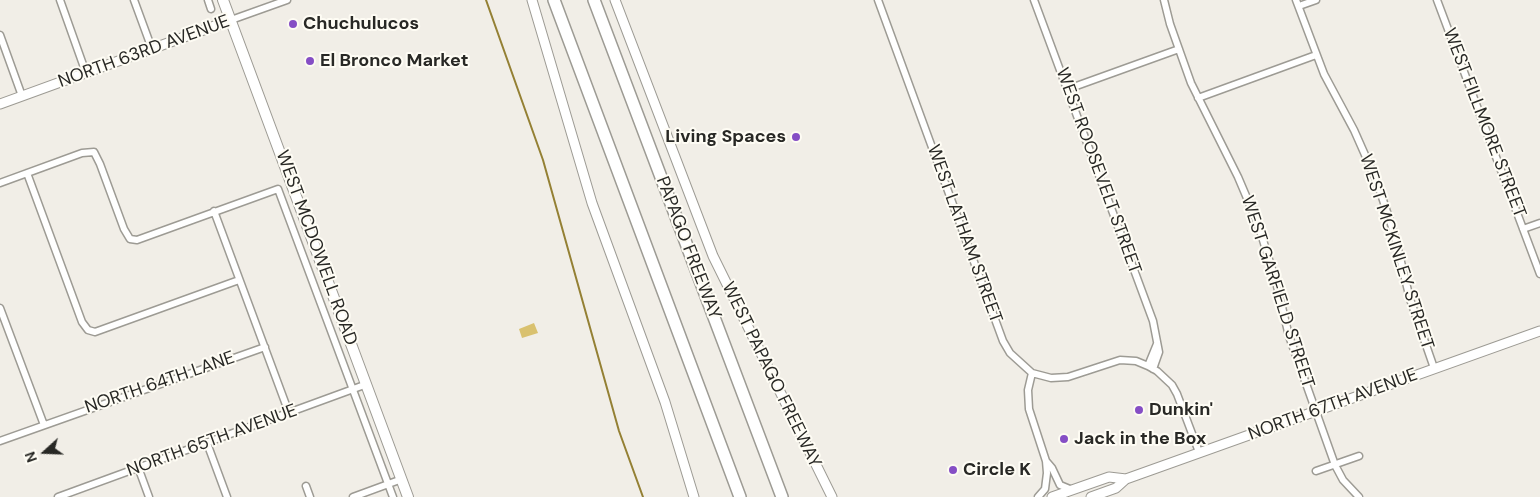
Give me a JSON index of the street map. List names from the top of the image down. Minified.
{"streets":{"highway":["PAPAGO FREEWAY"],"main road":["NORTH 63RD AVENUE","WEST MCDOWELL ROAD","WEST PAPAGO FREEWAY","NORTH 67TH AVENUE"],"street":["WEST FILLMORE STREET","WEST ROOSEVELT STREET","WEST LATHAM STREET","WEST MCKINLEY STREET","WEST GARFIELD STREET","NORTH 64TH LANE","NORTH 65TH AVENUE"]},"crossings":[["NORTH 63RD AVENUE","WEST MCDOWELL ROAD"],["WEST MCDOWELL ROAD","NORTH 65TH AVENUE"],["WEST MCKINLEY STREET","NORTH 67TH AVENUE"],["WEST GARFIELD STREET","NORTH 67TH AVENUE"]],"places":["Chuchulucos","El Bronco Market","Living Spaces","Dunkin'","Jack in the Box","Circle K"],"north":"left"}
